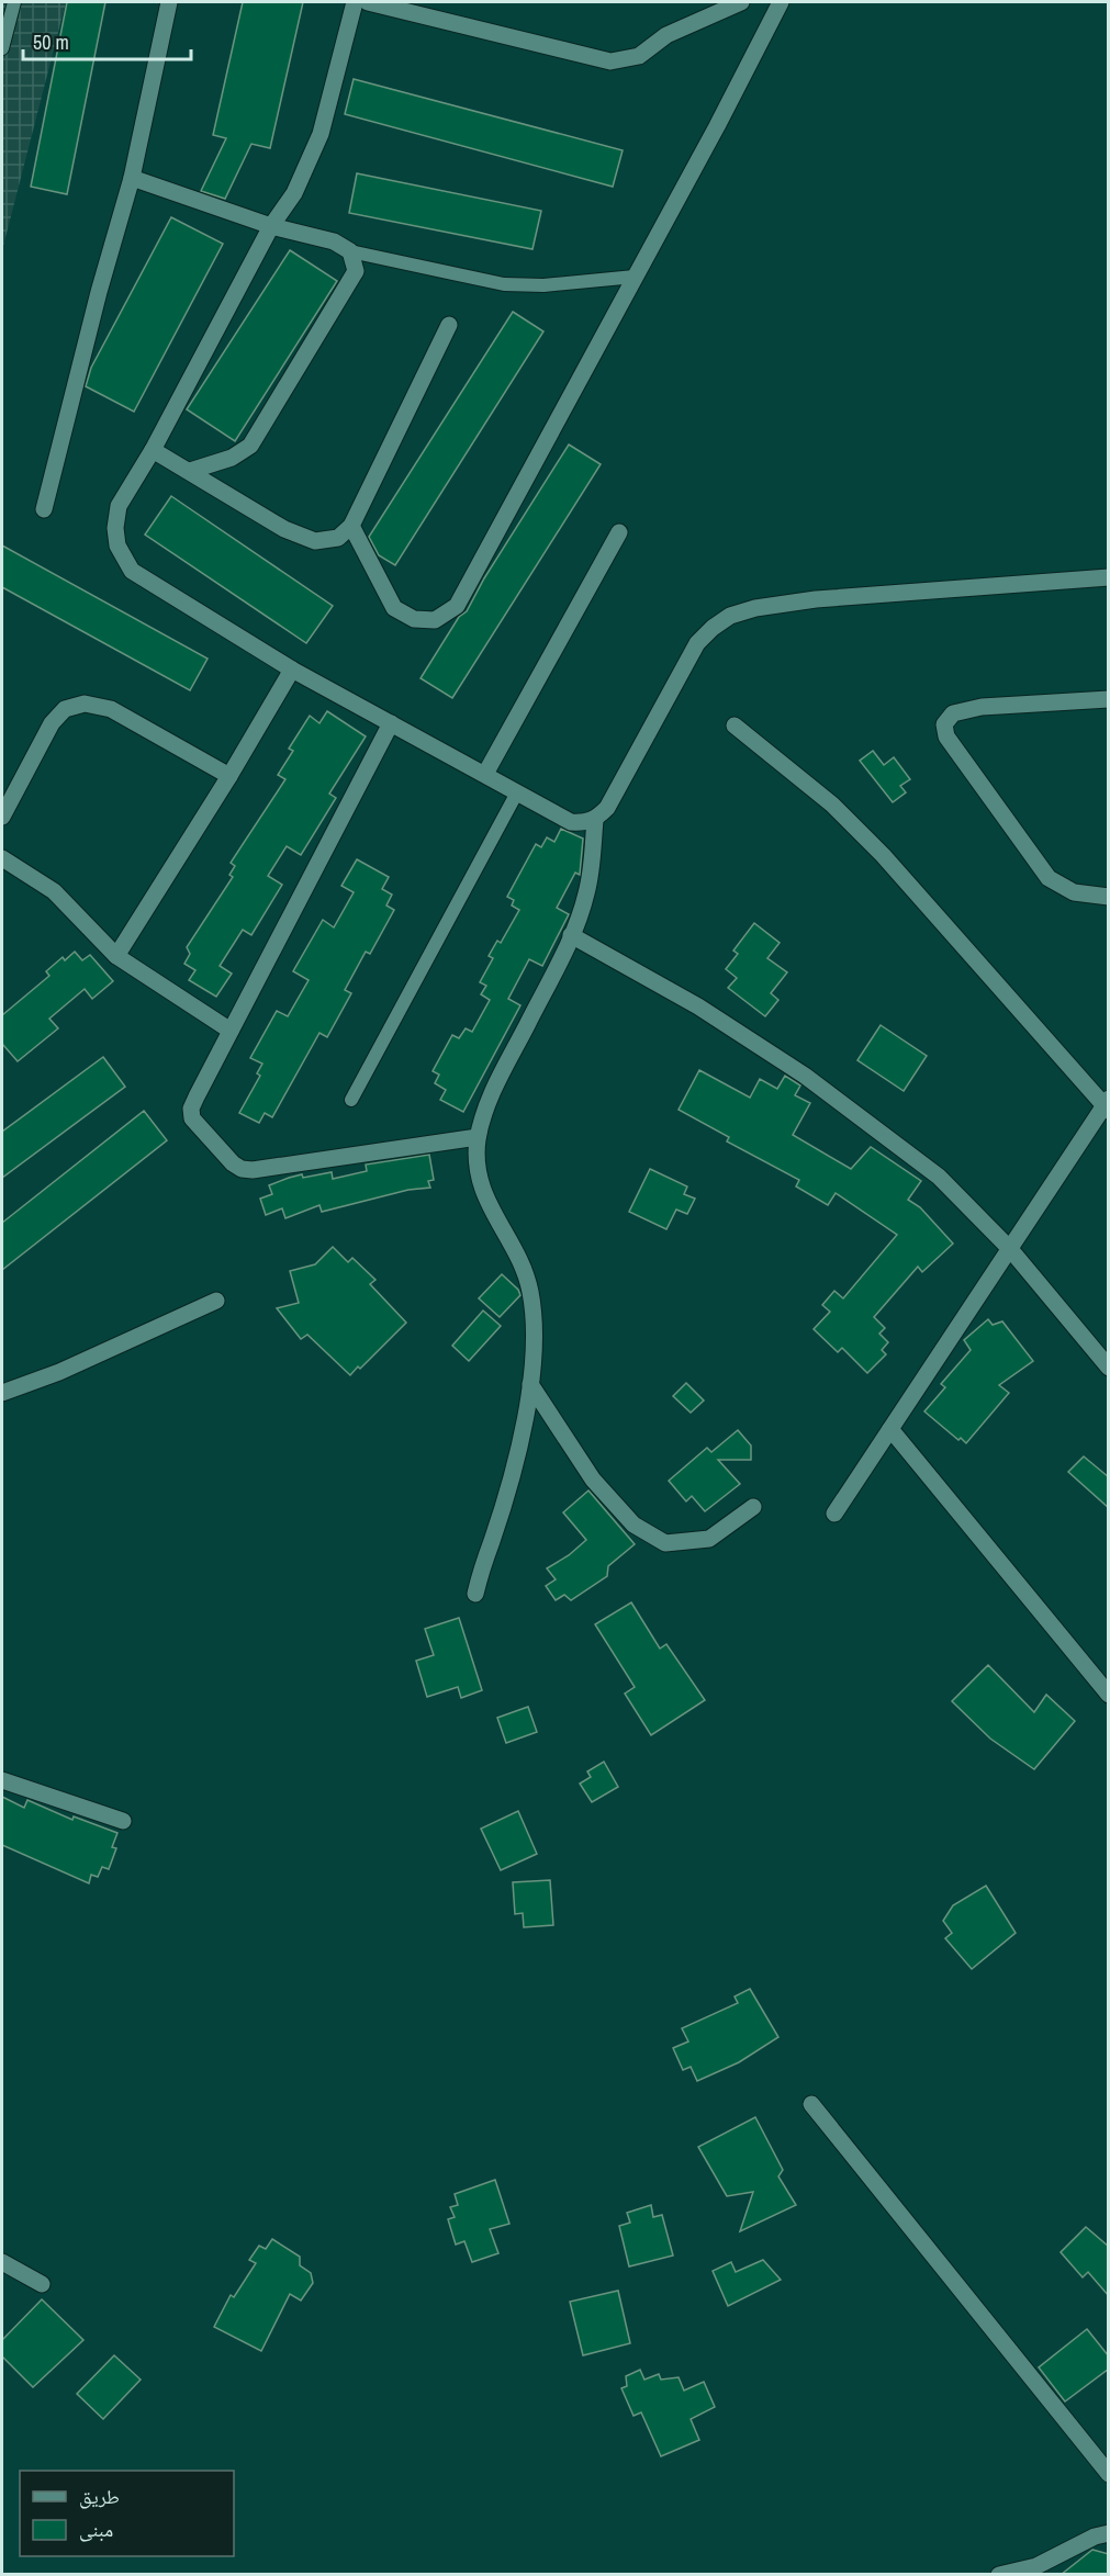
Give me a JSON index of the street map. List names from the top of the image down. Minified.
{"legend":["طريق","مبنى"],"scale_bar":"50 m"}
